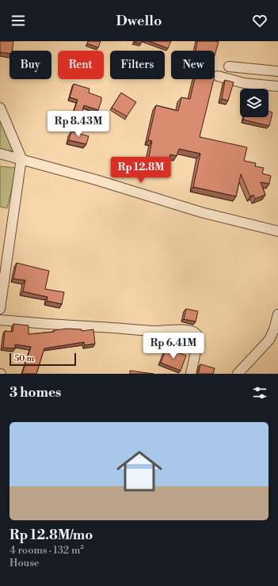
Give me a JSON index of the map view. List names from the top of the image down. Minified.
{"scale_bar":"50 m","page":{"header":"Dwello","chip":["Buy","Rent","Filters","New"],"price":["Rp 8.43M","Rp 12.8M","Rp 6.41M"],"scale":"50 m","heading":"3 homes","list":[{"name":"Rp 12.8M/mo","note":"4 rooms · 132 m² · House"}]}}
